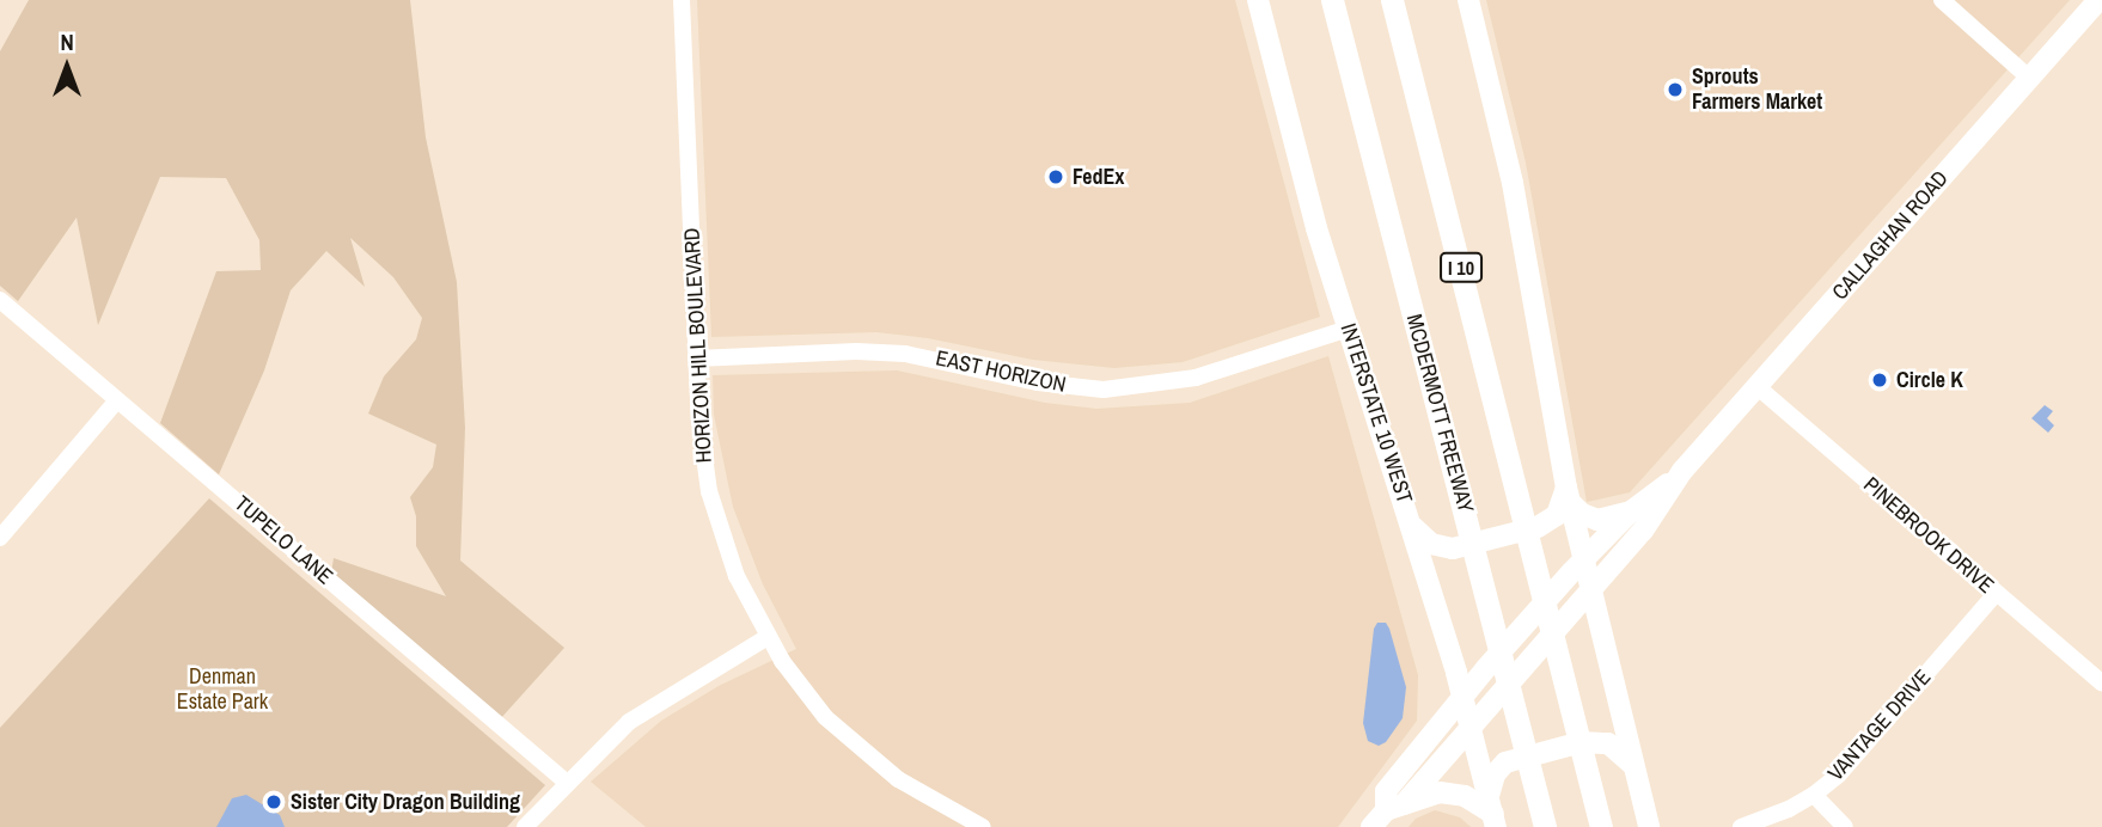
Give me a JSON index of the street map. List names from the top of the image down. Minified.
{"streets":{"highway":["I 10","MCDERMOTT FREEWAY"],"main road":["CALLAGHAN ROAD","INTERSTATE 10 WEST"],"street":["HORIZON HILL BOULEVARD","EAST HORIZON","PINEBROOK DRIVE","TUPELO LANE","VANTAGE DRIVE"]},"crossings":[["CALLAGHAN ROAD","INTERSTATE 10 WEST"],["CALLAGHAN ROAD","PINEBROOK DRIVE"],["HORIZON HILL BOULEVARD","EAST HORIZON"],["EAST HORIZON","INTERSTATE 10 WEST"],["PINEBROOK DRIVE","VANTAGE DRIVE"]],"parks":["Denman Estate Park"],"places":["Sprouts Farmers Market","FedEx","Circle K","Sister City Dragon Building"],"north":"top"}
